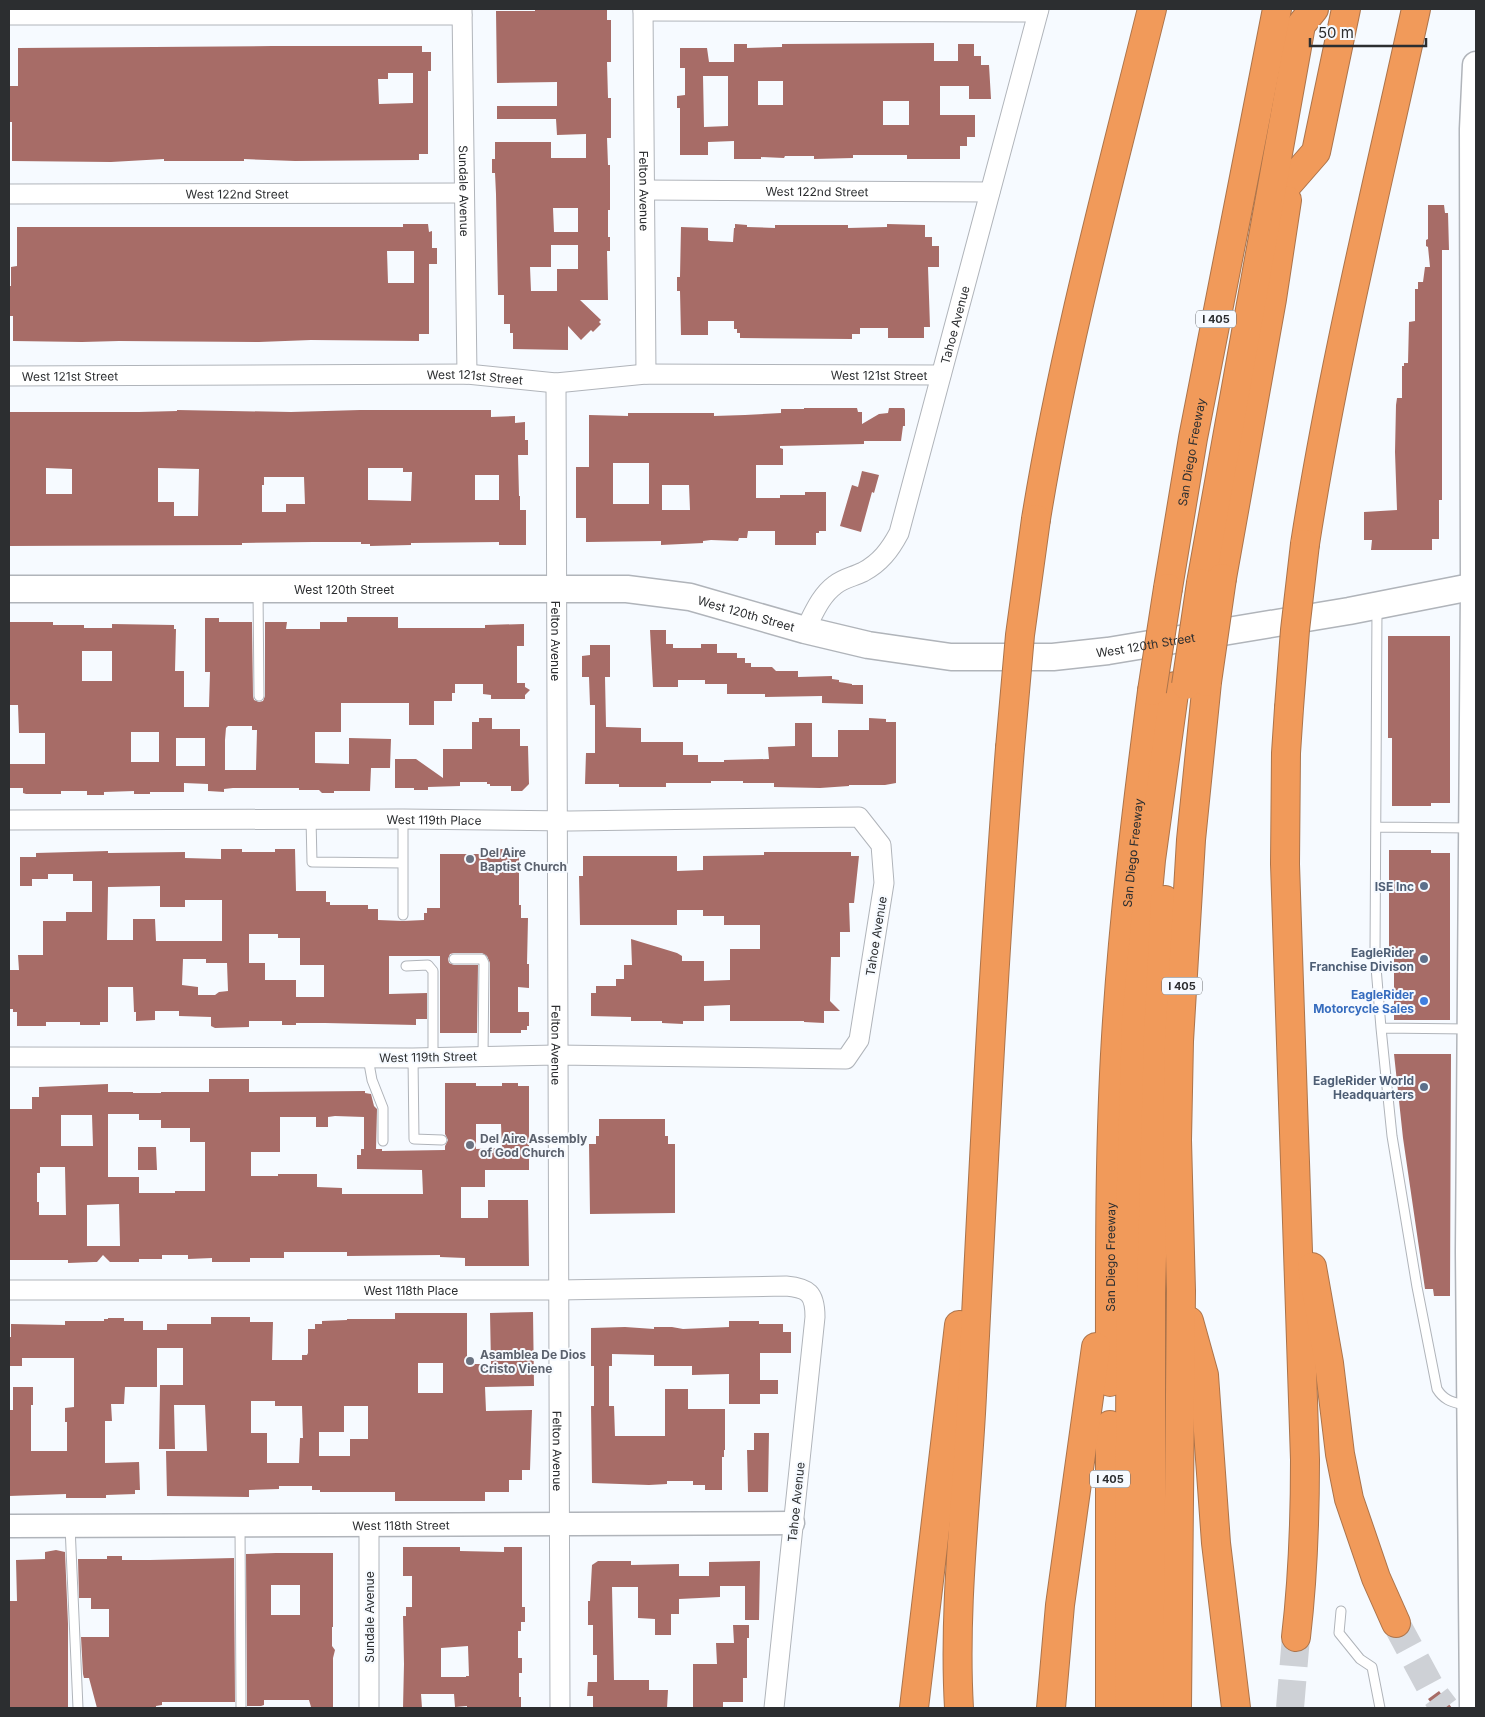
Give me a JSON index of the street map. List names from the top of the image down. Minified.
{"streets":{"highway":["I 405","San Diego Freeway"],"main road":["West 120th Street"],"street":["Sundale Avenue","Felton Avenue","West 122nd Street","Tahoe Avenue","West 121st Street","West 119th Place","West 119th Street","West 118th Place","West 118th Street"]},"crossings":[["Sundale Avenue","West 122nd Street"],["Sundale Avenue","West 121st Street"],["Sundale Avenue","West 118th Street"],["Felton Avenue","West 122nd Street"],["Felton Avenue","West 121st Street"],["Felton Avenue","West 120th Street"],["Felton Avenue","West 119th Place"],["Felton Avenue","West 119th Street"],["Felton Avenue","West 118th Place"],["Felton Avenue","West 118th Street"],["West 122nd Street","Tahoe Avenue"],["Tahoe Avenue","West 121st Street"],["Tahoe Avenue","West 120th Street"],["Tahoe Avenue","West 119th Place"],["Tahoe Avenue","West 119th Street"],["Tahoe Avenue","West 118th Place"],["Tahoe Avenue","West 118th Street"]],"places":["Del Aire Baptist Church","ISE Inc","EagleRider Franchise Divison","EagleRider Motorcycle Sales","EagleRider World Headquarters","Del Aire Assembly of God Church","Asamblea De Dios Cristo Viene"],"scale_bar":"50 m"}
